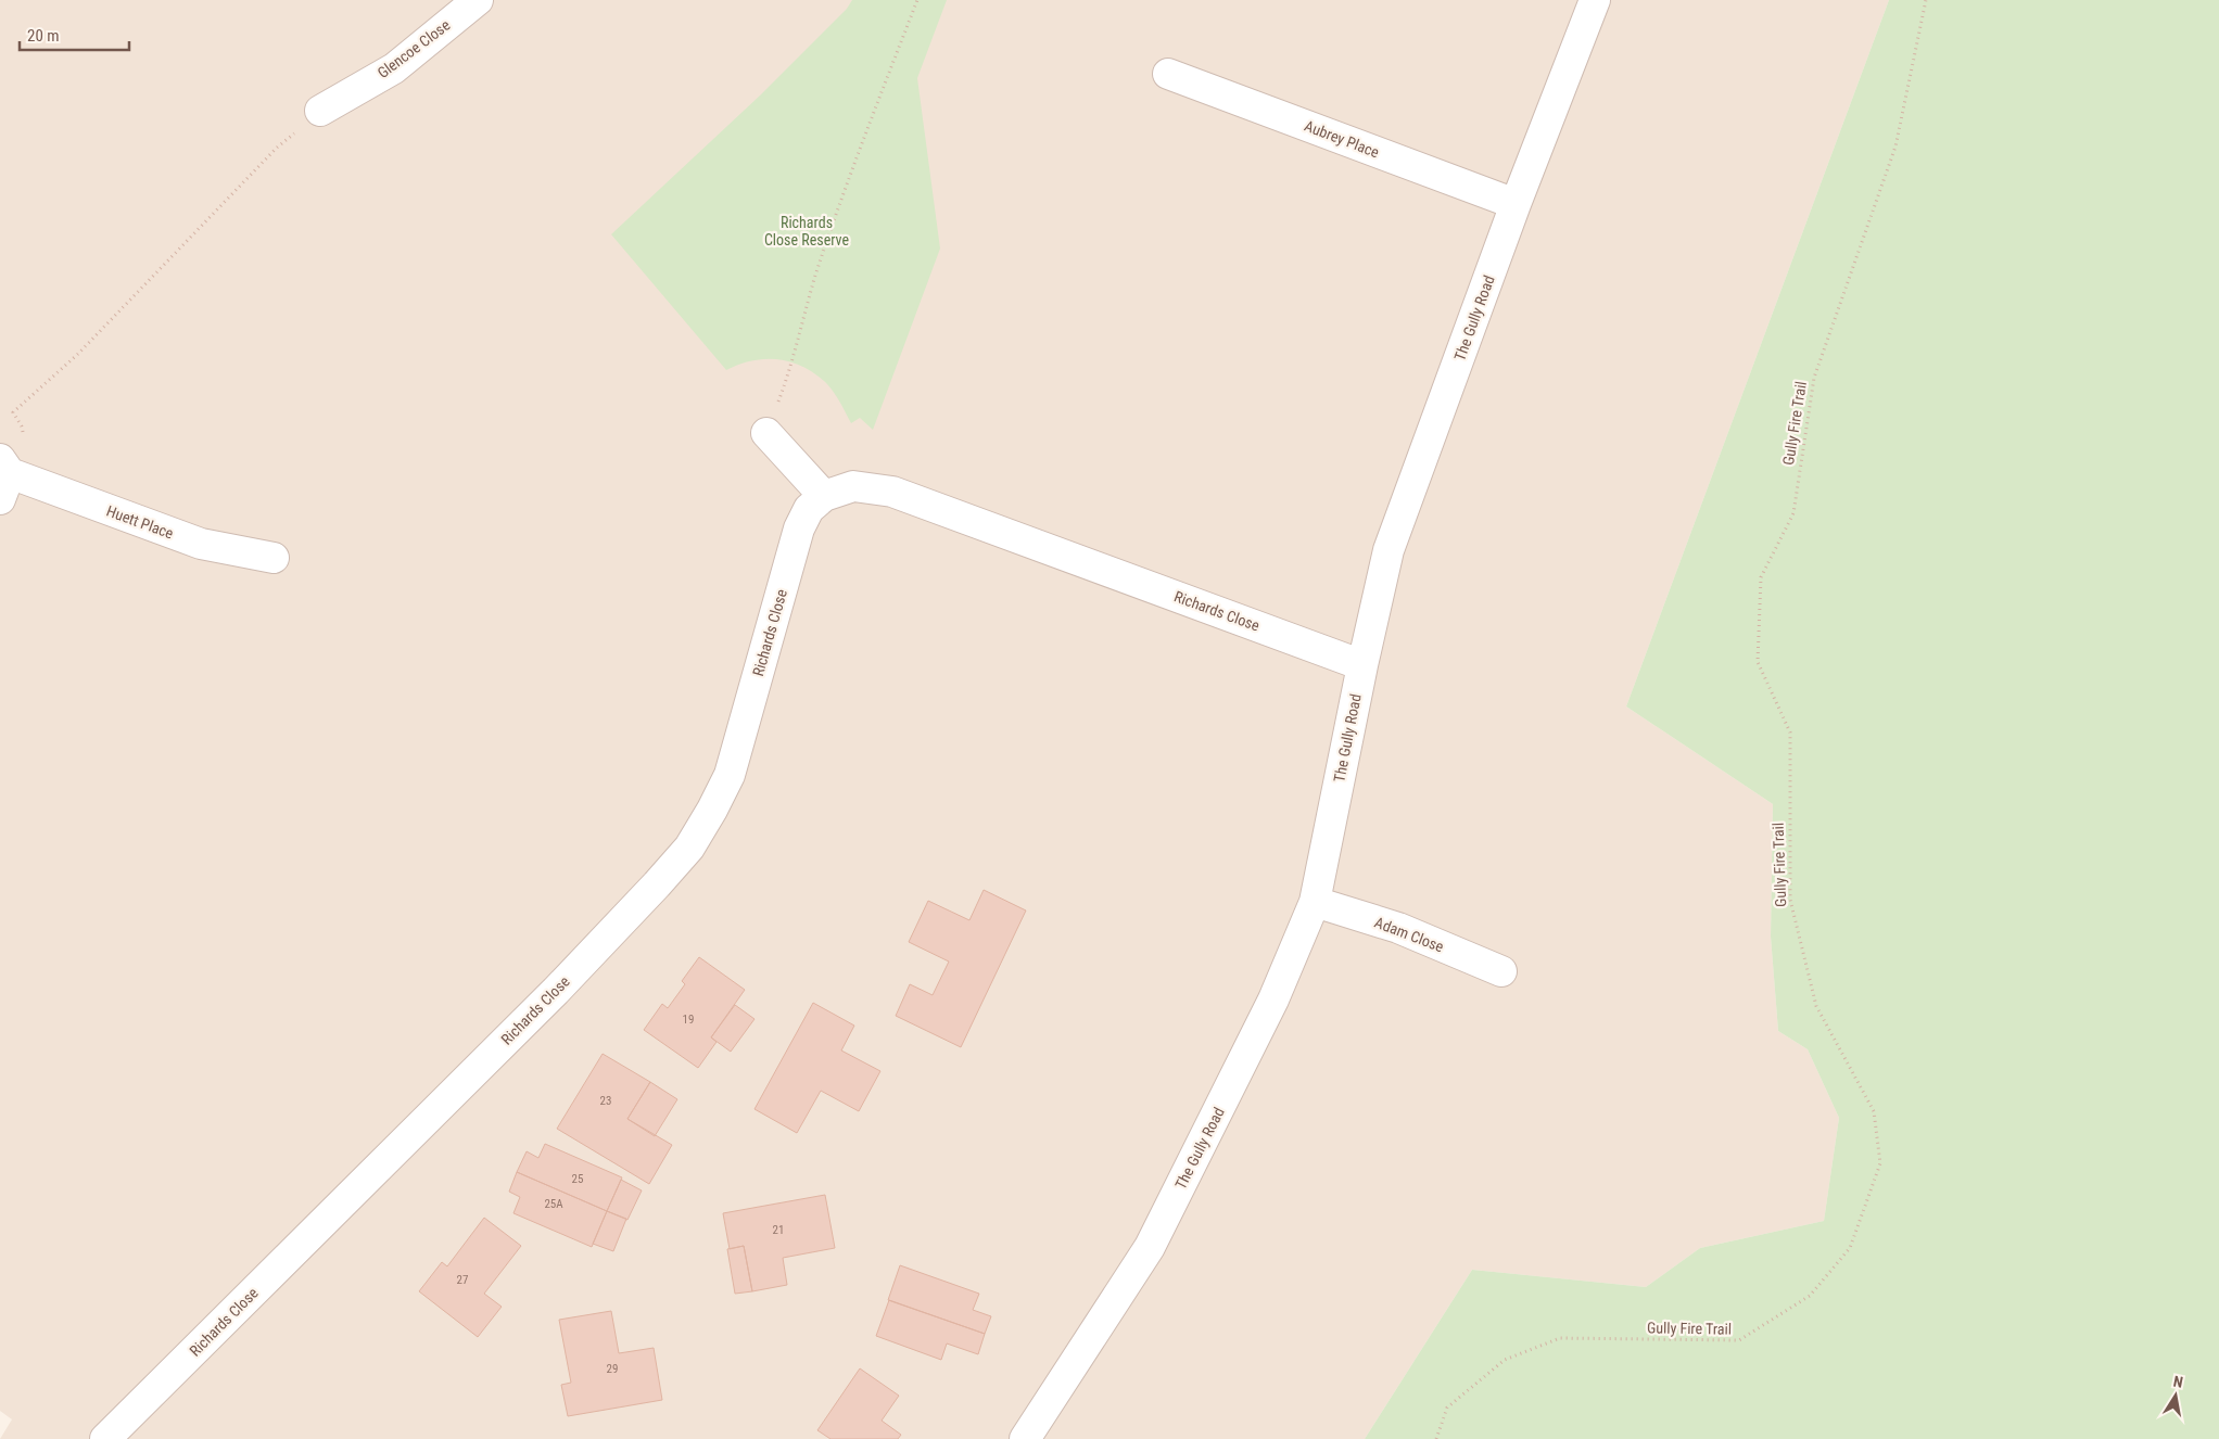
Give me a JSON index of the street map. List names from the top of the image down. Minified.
{"streets":{"street":["Glencoe Close","Aubrey Place","The Gully Road","Huett Place","Richards Close","Adam Close"],"path":["Gully Fire Trail"]},"crossings":[["Aubrey Place","The Gully Road"],["The Gully Road","Richards Close"],["The Gully Road","Adam Close"]],"parks":["Richards Close Reserve"],"house_numbers":["19","23","25","25A","21","27","29"],"scale_bar":"20 m","north":"top"}
